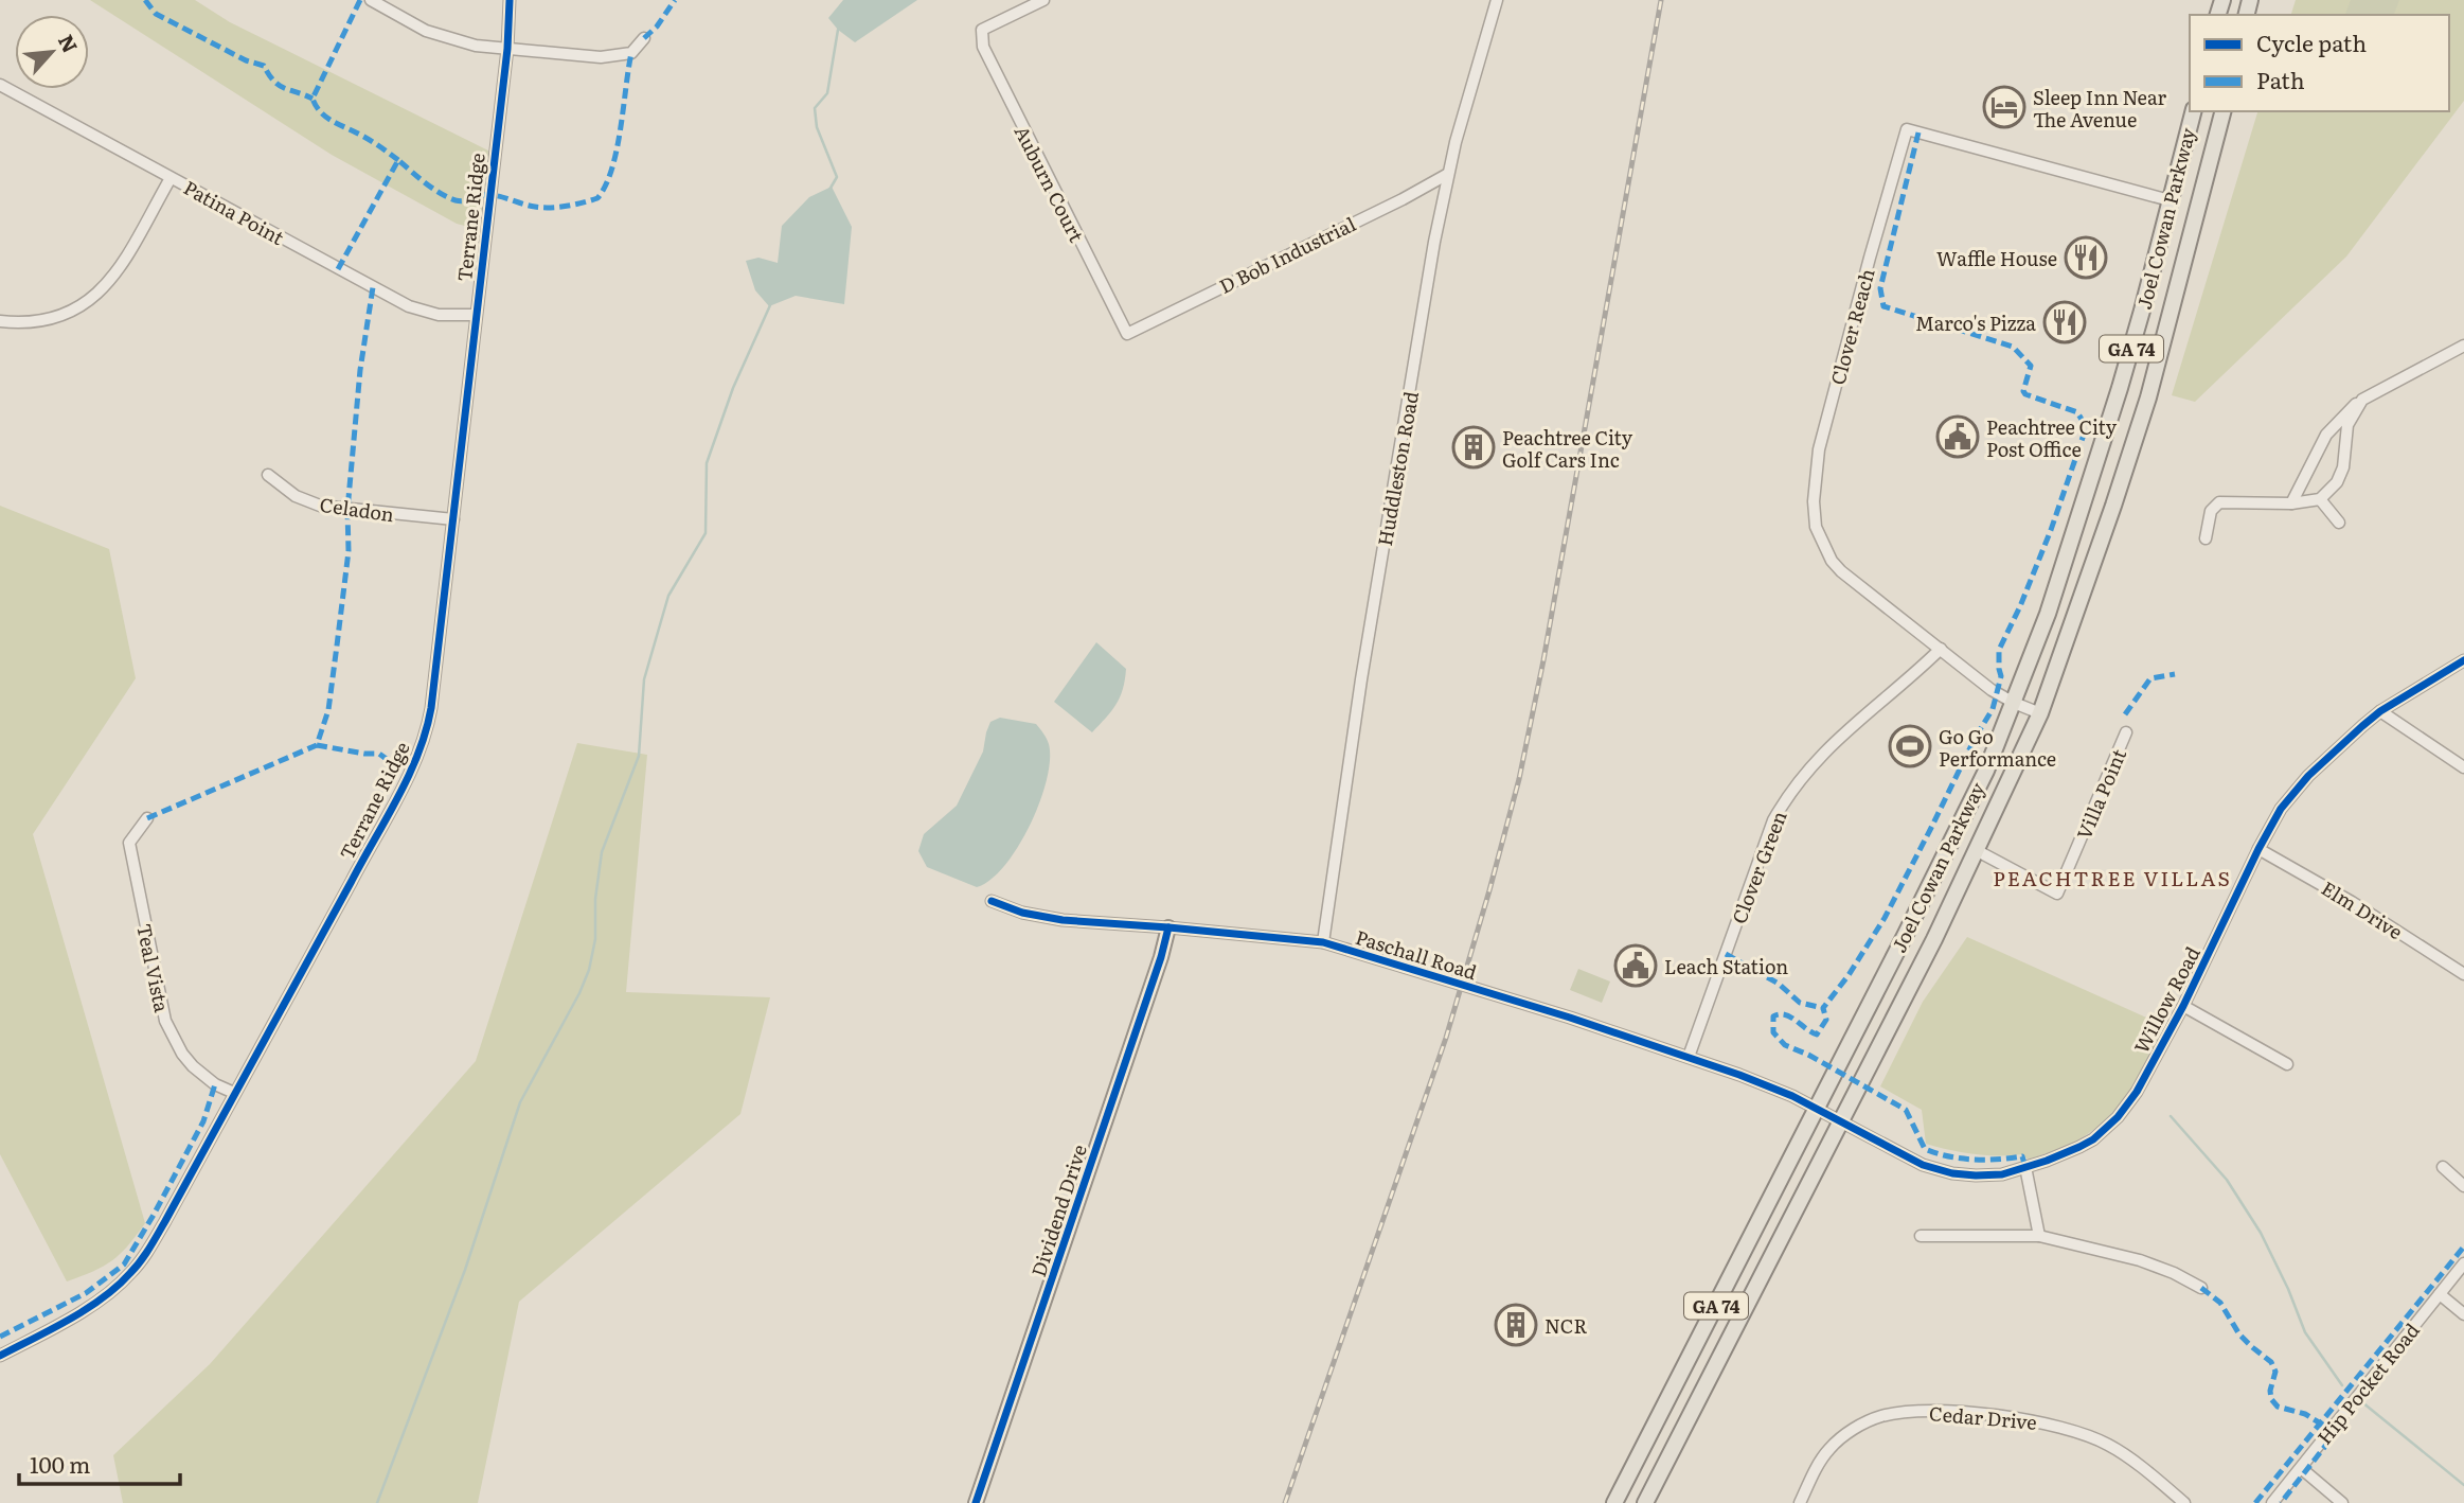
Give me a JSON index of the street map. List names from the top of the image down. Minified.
{"streets":{"main road":["Joel Cowan Parkway","GA 74"],"street":["Auburn Court","Patina Point","Terrane Ridge","D Bob Industrial","Clover Reach","Huddleston Road","Celadon","Villa Point","Clover Green","Elm Drive","Paschall Road","Teal Vista","Willow Road","Dividend Drive","Hip Pocket Road","Cedar Drive"]},"crossings":[["Auburn Court","D Bob Industrial"],["Patina Point","Terrane Ridge"],["Terrane Ridge","Celadon"],["Terrane Ridge","Teal Vista"],["Joel Cowan Parkway","Clover Reach"],["Joel Cowan Parkway","Villa Point"],["Joel Cowan Parkway","Paschall Road"],["Joel Cowan Parkway","Willow Road"],["D Bob Industrial","Huddleston Road"],["Clover Reach","Clover Green"],["Huddleston Road","Paschall Road"],["Clover Green","Paschall Road"],["Elm Drive","Willow Road"],["Paschall Road","Willow Road"],["Paschall Road","Dividend Drive"]],"districts":["PEACHTREE VILLAS"],"places":{"hotel":["Sleep Inn Near The Avenue"],"restaurant":["Waffle House","Marco's Pizza"],"public building":["Peachtree City Post Office","Leach Station"],"building":["Peachtree City Golf Cars Inc","NCR"],"sports":["Go Go Performance"]},"legend":["Cycle path","Path"],"scale_bar":"100 m","north":"top right"}
